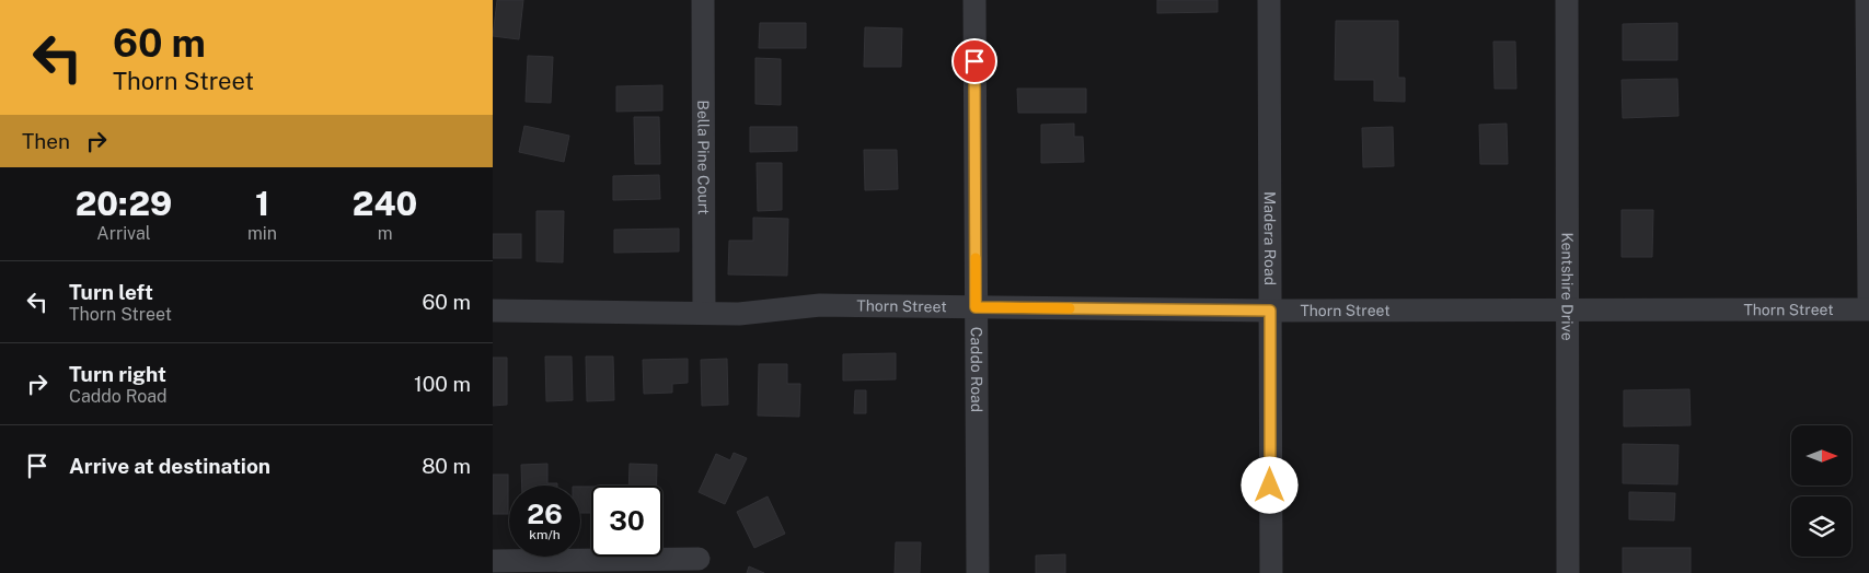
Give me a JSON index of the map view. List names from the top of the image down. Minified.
{"streets":{"street":["Bella Pine Court","Madera Road","Kentshire Drive","Thorn Street","Caddo Road"]},"crossings":[["Bella Pine Court","Thorn Street"],["Madera Road","Thorn Street"],["Kentshire Drive","Thorn Street"],["Thorn Street","Caddo Road"]],"north":"right","page":{"turn":["60 m","Thorn Street"],"then":"Then","eta":["20:29","Arrival","1","min","240","m"],"list":[{"name":"Turn left","note":"Thorn Street","value":"60 m"},{"name":"Turn right","note":"Caddo Road","value":"100 m"},{"name":"Arrive at destination","value":"80 m"}],"speed":"26 km/h","limit":"30"}}
